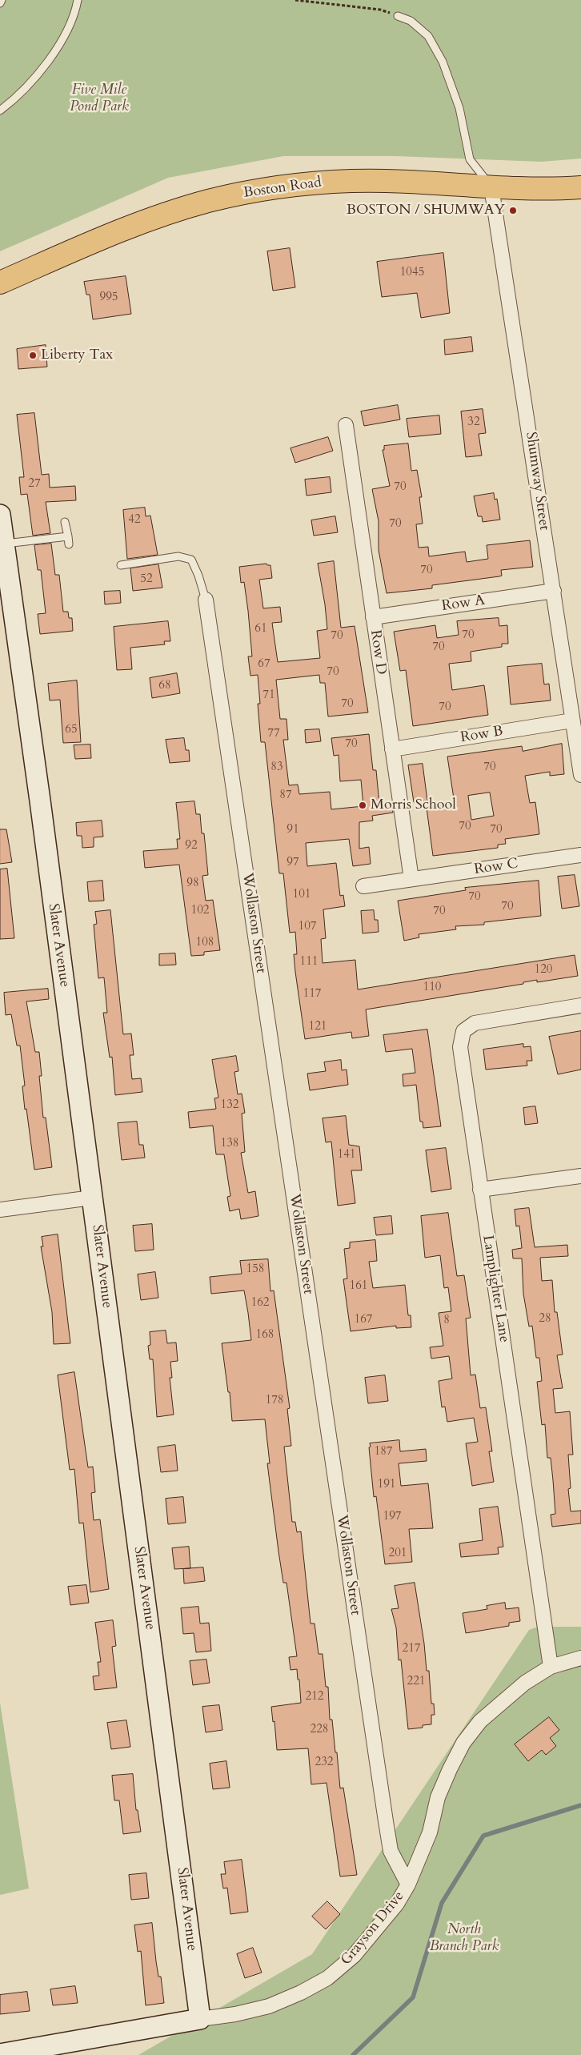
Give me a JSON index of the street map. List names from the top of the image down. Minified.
{"streets":{"main road":["Boston Road"],"street":["Shumway Street","Row A","Row D","Row B","Row C","Wollaston Street","Slater Avenue","Lamplighter Lane","Grayson Drive"]},"crossings":[["Boston Road","Shumway Street"],["Shumway Street","Row A"],["Shumway Street","Row B"],["Row A","Row D"],["Row D","Row B"],["Row D","Row C"],["Wollaston Street","Grayson Drive"],["Slater Avenue","Grayson Drive"],["Lamplighter Lane","Grayson Drive"]],"parks":["Five Mile Pond Park","North Branch Park"],"places":["BOSTON / SHUMWAY","Liberty Tax","Morris School"],"house_numbers":["1045","995","32","27","70","42","70","70","52","61","70","70","70","67","70","68","71","70","70","65","77","70","83","70","87","70","91","70","92","97","98","101","70","70","102","70","107","108","111","120","110","117","121","132","138","141","158","161","162","28","167","8","168","178","187","191","197","201","217","221","212","228","232"]}
